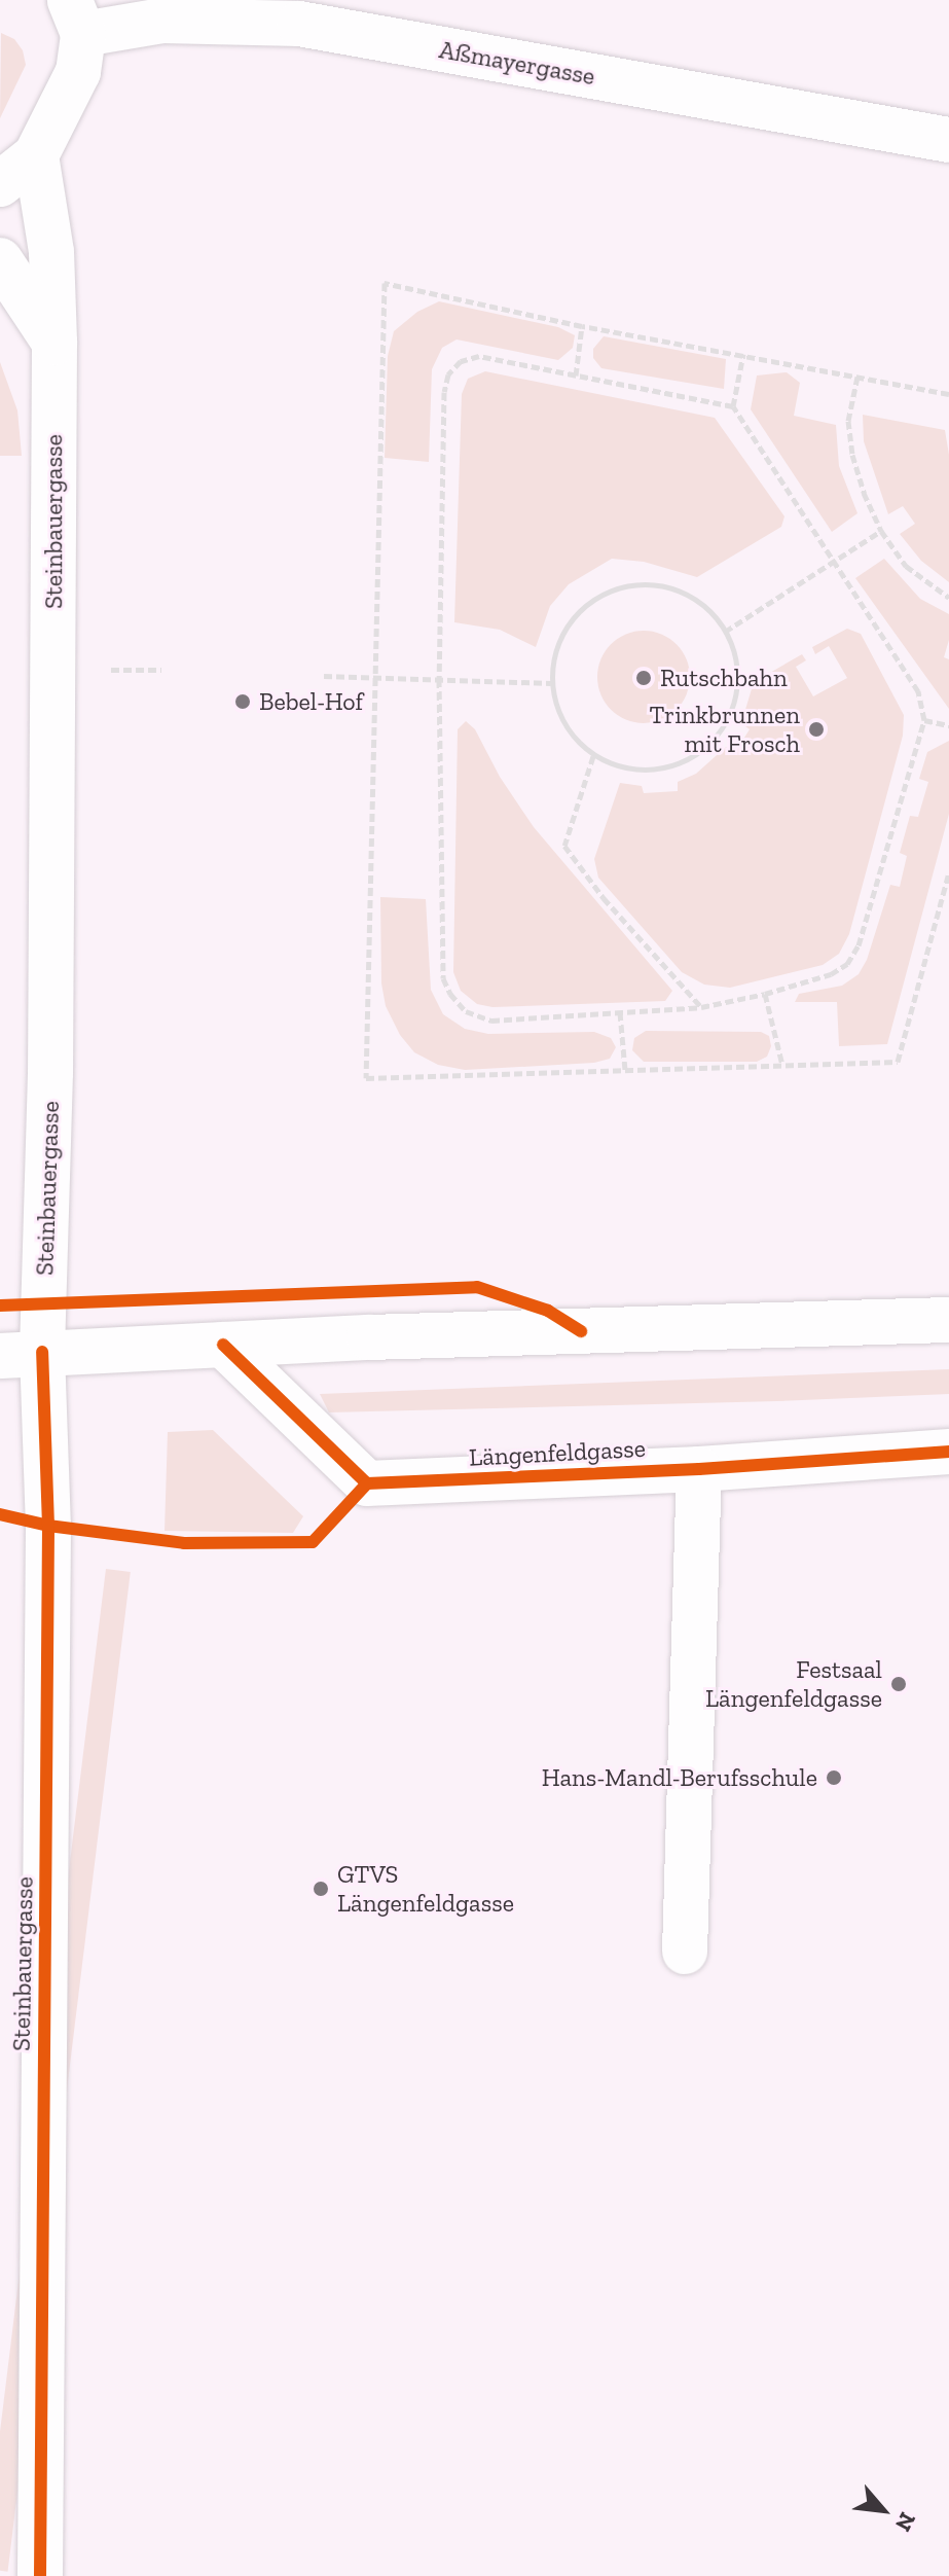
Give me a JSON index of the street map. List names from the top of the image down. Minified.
{"streets":{"street":["Aßmayergasse","Steinbauergasse","Längenfeldgasse"]},"places":["Rutschbahn","Bebel-Hof","Trinkbrunnen mit Frosch","Festsaal Längenfeldgasse","Hans-Mandl-Berufsschule","GTVS Längenfeldgasse"],"north":"bottom right"}
